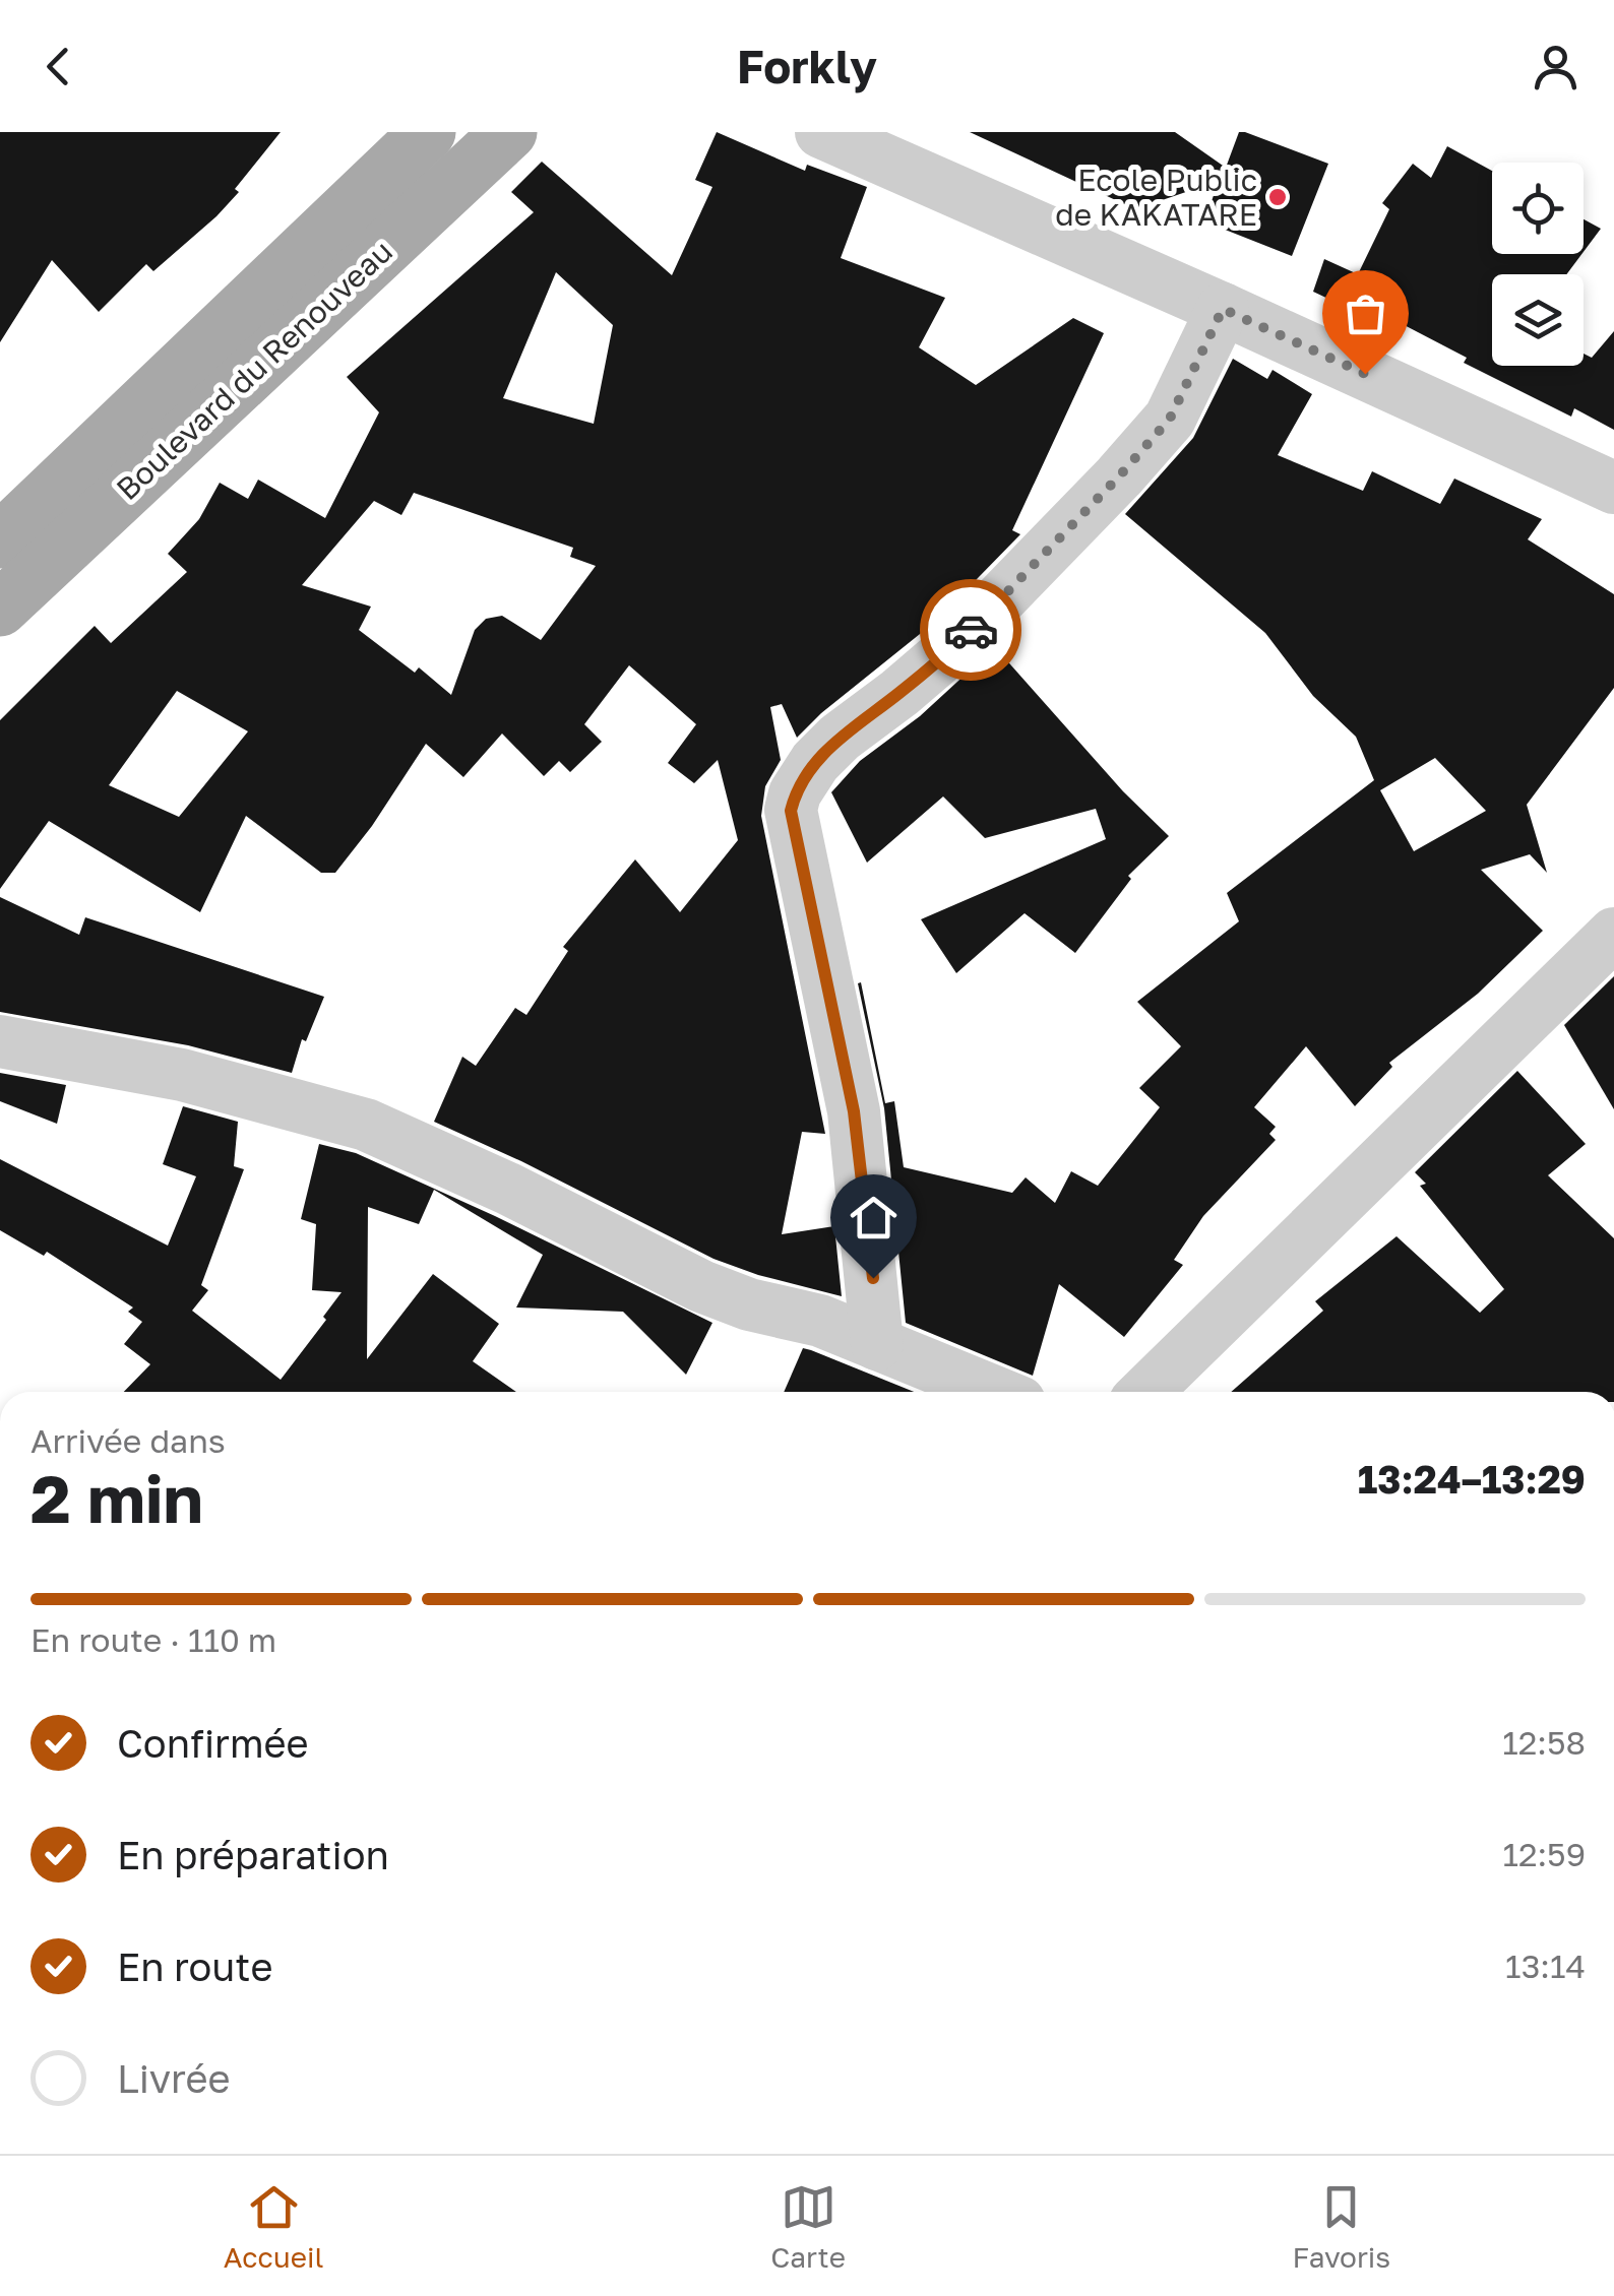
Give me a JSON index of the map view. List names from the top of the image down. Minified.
{"streets":{"main road":["Boulevard du Renouveau"]},"places":["Ecole Public de KAKATARE"],"page":{"header":"Forkly","heading":["2 min","Arrivée dans","13:24–13:29"],"bar":"En route · 110 m","list":[["Confirmée","12:58"],["En préparation","12:59"],["En route","13:14"],"Livrée"],"tabs":["Accueil","Carte","Favoris"]}}
